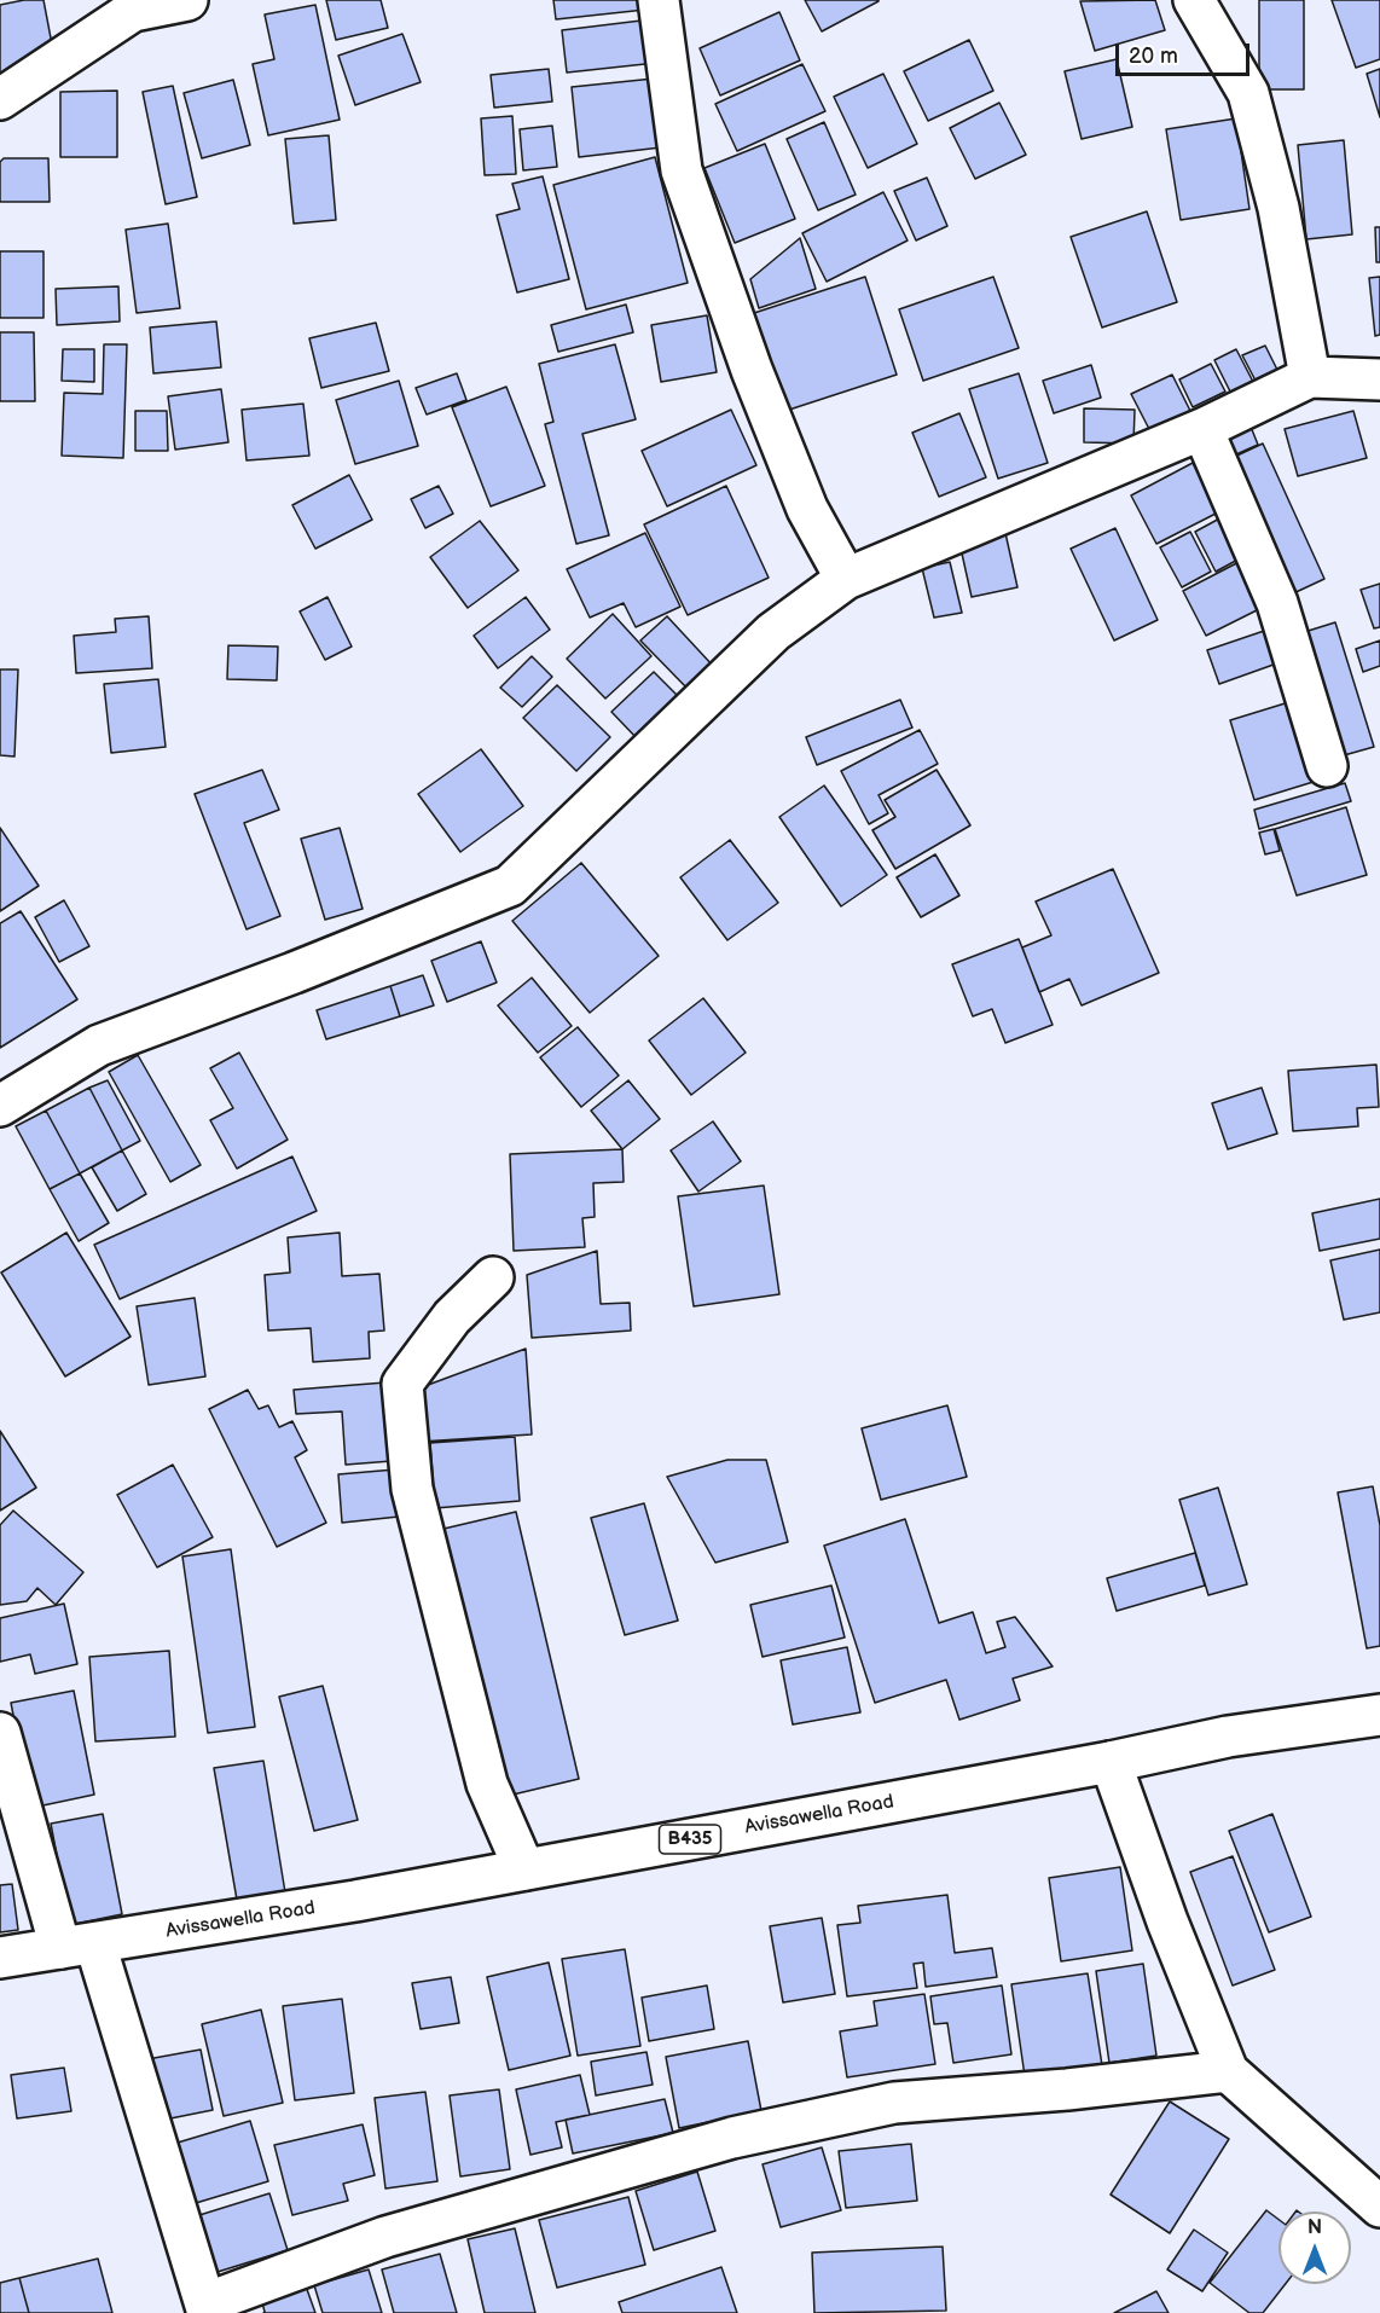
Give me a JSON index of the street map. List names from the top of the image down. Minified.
{"streets":{"street":["Avissawella Road","B435"]},"scale_bar":"20 m","north":"top"}
